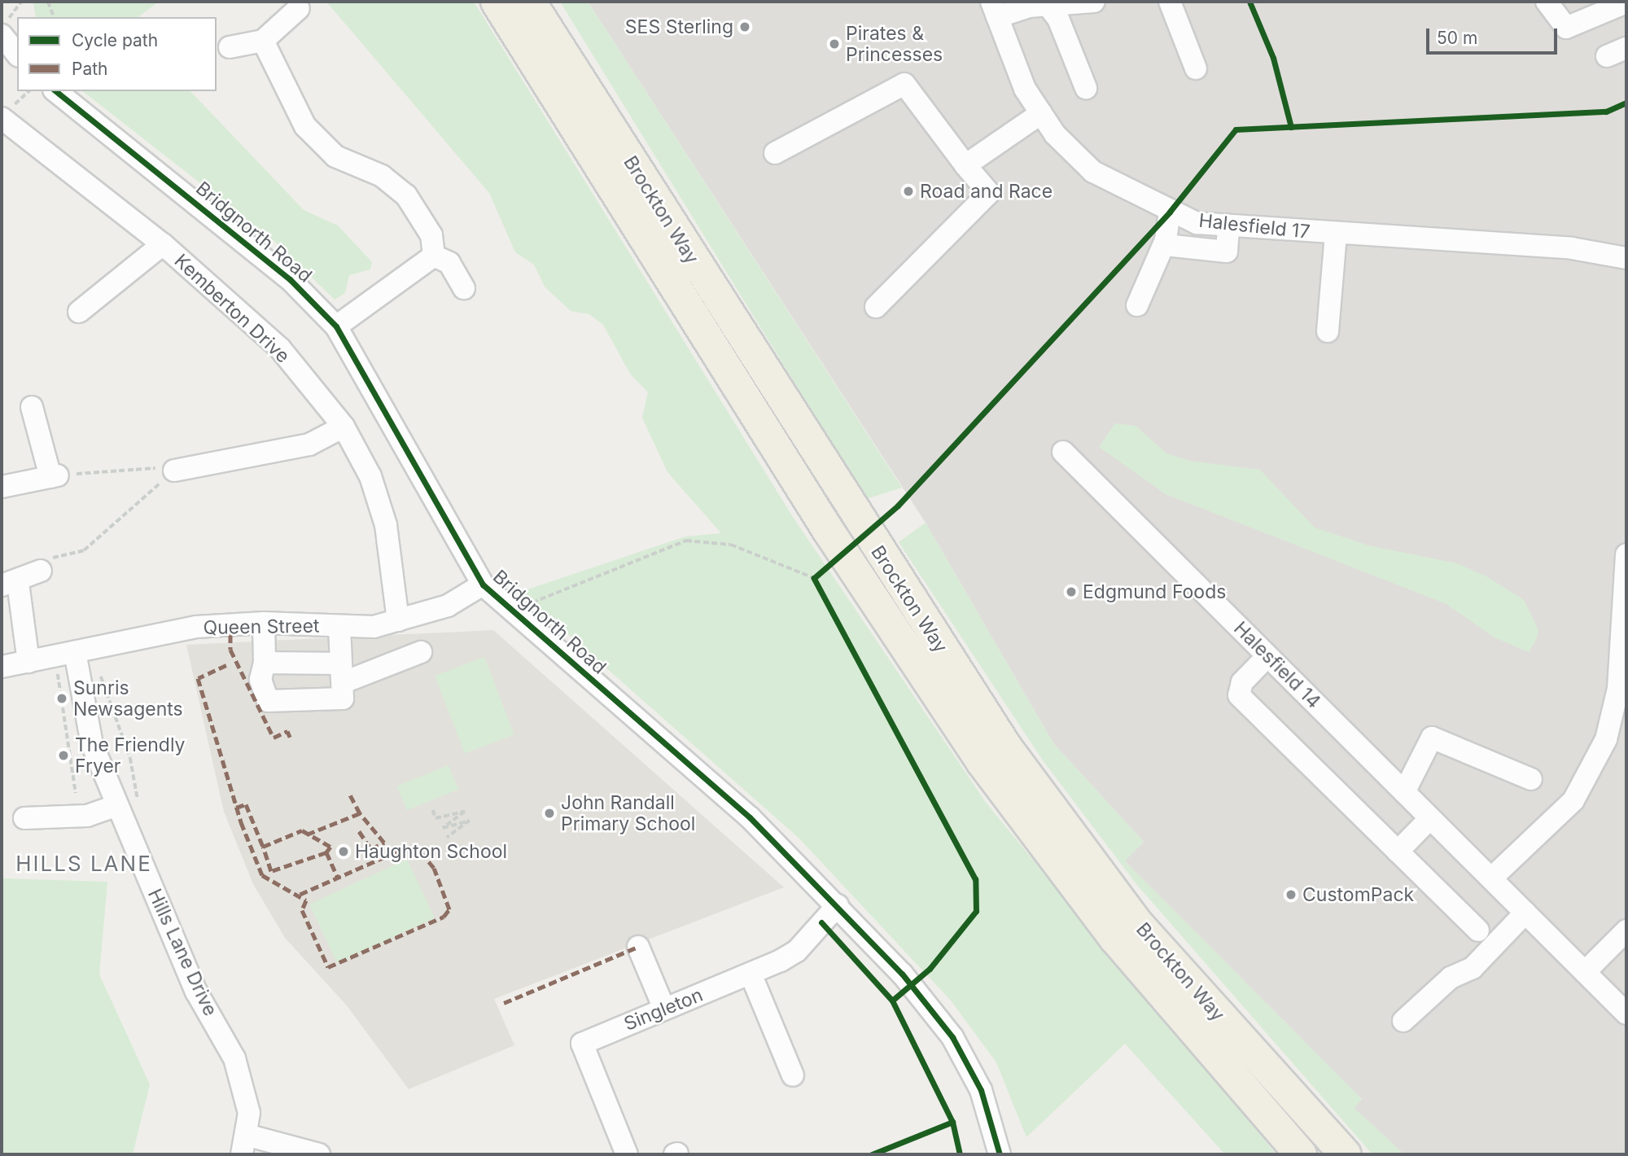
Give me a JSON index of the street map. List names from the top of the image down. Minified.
{"streets":{"highway":["Brockton Way"],"street":["Halesfield 17","Bridgnorth Road","Kemberton Drive","Queen Street","Halesfield 14","Hills Lane Drive","Singleton"]},"crossings":[["Bridgnorth Road","Queen Street"],["Bridgnorth Road","Singleton"],["Kemberton Drive","Queen Street"],["Queen Street","Hills Lane Drive"]],"districts":["HILLS LANE"],"places":["SES Sterling","Pirates & Princesses","Road and Race","Edgmund Foods","Sunris Newsagents","The Friendly Fryer","John Randall Primary School","Haughton School","CustomPack"],"legend":["Cycle path","Path"],"scale_bar":"50 m"}
